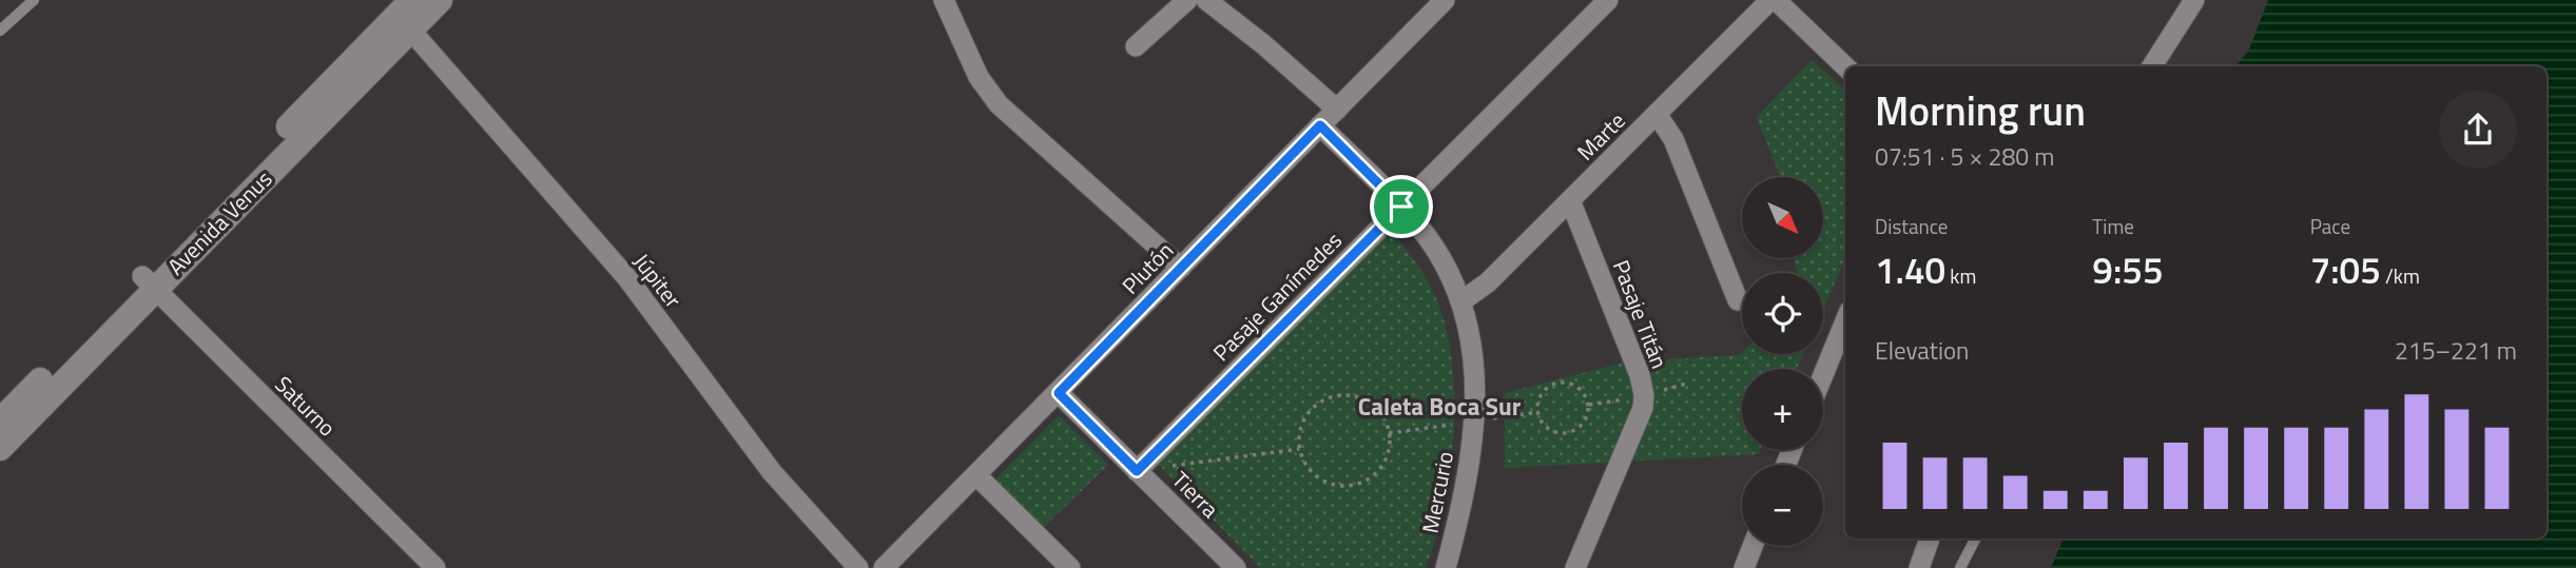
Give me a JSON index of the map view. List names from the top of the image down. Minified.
{"streets":{"street":["Marte","Avenida Venus","Plutón","Júpiter","Pasaje Ganímedes","Pasaje Titán","Saturno","Mercurio","Tierra"]},"crossings":[["Marte","Pasaje Titán"],["Marte","Mercurio"],["Avenida Venus","Júpiter"],["Avenida Venus","Saturno"],["Plutón","Mercurio"],["Plutón","Tierra"],["Pasaje Ganímedes","Mercurio"],["Pasaje Ganímedes","Tierra"]],"districts":["Caleta Boca Sur"],"north":"bottom right","page":{"heading":["Morning run","07:51 · 5 × 280 m"],"map_buttons":["+","−"],"stats":[["Distance","1.40 km"],["Time","9:55"],["Pace","7:05 /km"]],"chart":["Elevation","215–221 m"]}}
